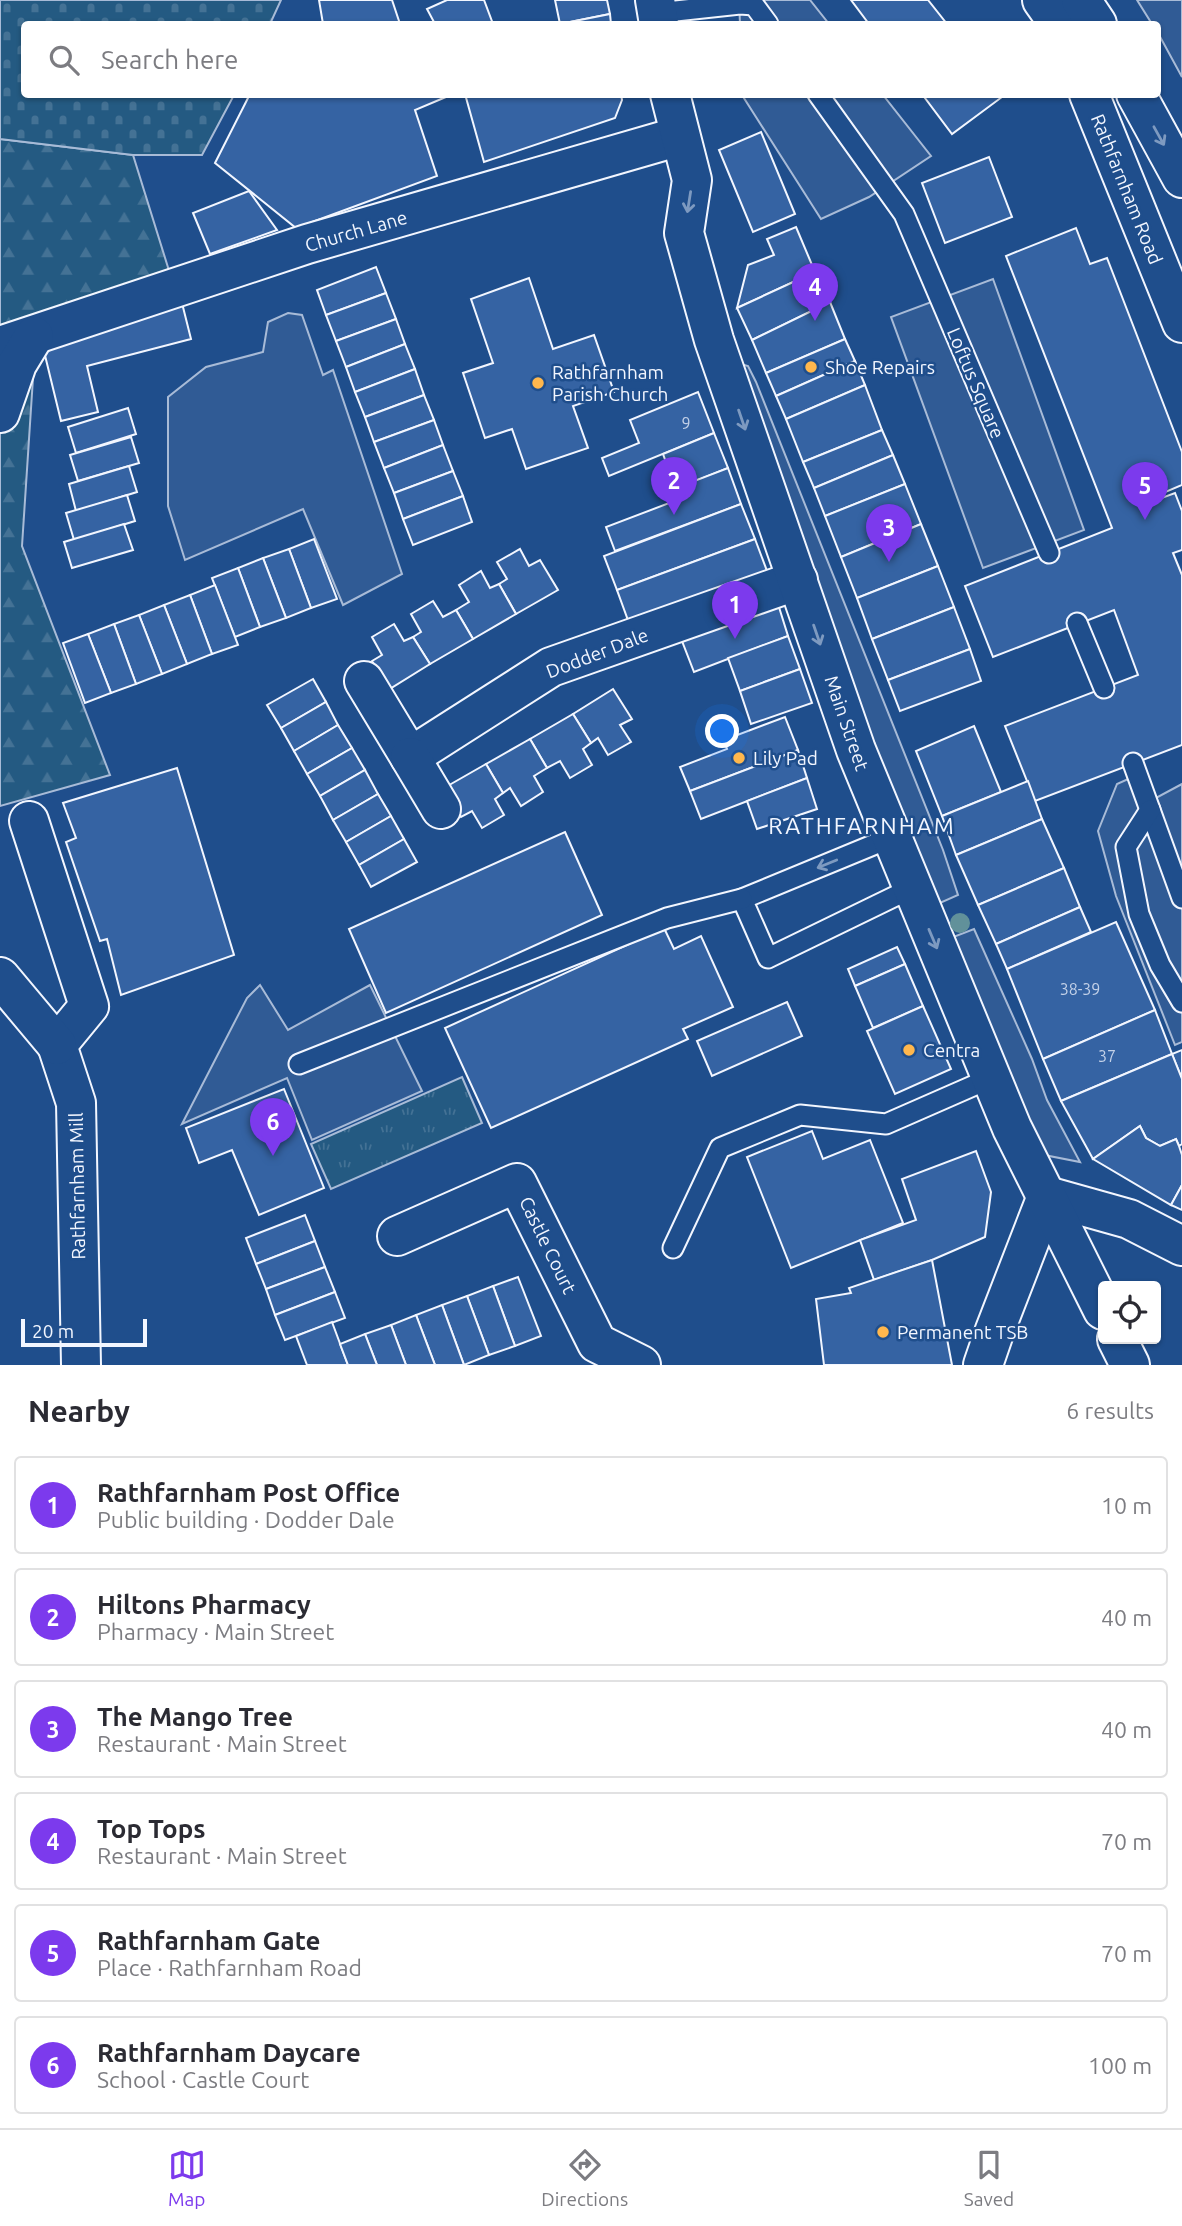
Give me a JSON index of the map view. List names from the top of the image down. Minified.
{"streets":{"street":["Rathfarnham Road","Church Lane","Dodder Dale","Main Street","Rathfarnham Mill","Castle Court"],"lane":["Loftus Square"]},"crossings":[["Church Lane","Main Street"],["Dodder Dale","Main Street"]],"one_way":["Main Street"],"districts":["RATHFARNHAM"],"places":["Shoe Repairs","Rathfarnham Parish Church","Lily Pad","Centra","Permanent TSB"],"house_numbers":["9","38-39","37"],"scale_bar":"20 m","page":{"search":"Search here","pins":["4","2","5","3","1","6"],"scale":"20 m","heading":["Nearby","6 results"],"list":[{"mark":"1","name":"Rathfarnham Post Office","note":"Public building · Dodder Dale","value":"10 m"},{"mark":"2","name":"Hiltons Pharmacy","note":"Pharmacy · Main Street","value":"40 m"},{"mark":"3","name":"The Mango Tree","note":"Restaurant · Main Street","value":"40 m"},{"mark":"4","name":"Top Tops","note":"Restaurant · Main Street","value":"70 m"},{"mark":"5","name":"Rathfarnham Gate","note":"Place · Rathfarnham Road","value":"70 m"},{"mark":"6","name":"Rathfarnham Daycare","note":"School · Castle Court","value":"100 m"}],"nav":["Map","Directions","Saved"]}}
